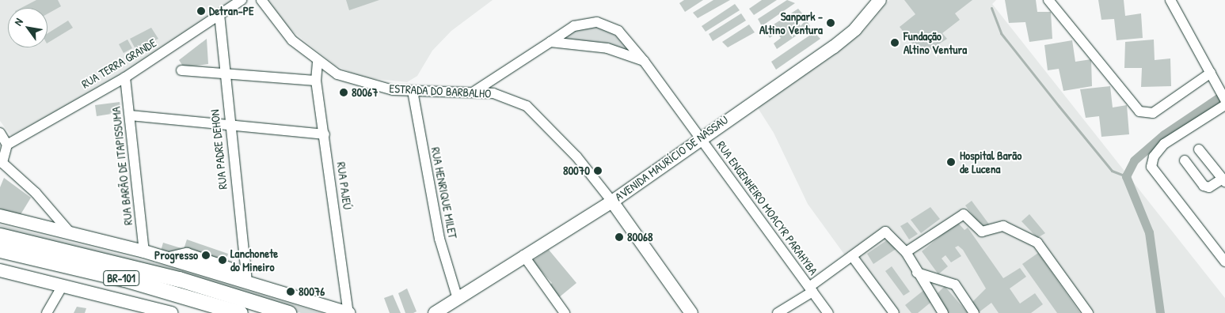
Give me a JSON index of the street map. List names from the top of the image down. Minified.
{"streets":{"highway":["BR-101"],"main road":["ESTRADA DO BARBALHO","AVENIDA MAURÍCIO DE NASSAU"],"street":["RUA TERRA GRANDE","RUA PADRE DEHON","RUA BARÃO DE ITAPISSUMA","RUA PAJEÚ","RUA HENRIQUE MILET","RUA ENGENHEIRO MOACYR PARAHYBA"]},"crossings":[["RUA TERRA GRANDE","RUA PADRE DEHON"],["RUA TERRA GRANDE","RUA BARÃO DE ITAPISSUMA"],["ESTRADA DO BARBALHO","AVENIDA MAURÍCIO DE NASSAU"],["ESTRADA DO BARBALHO","RUA PAJEÚ"],["ESTRADA DO BARBALHO","RUA HENRIQUE MILET"],["ESTRADA DO BARBALHO","RUA ENGENHEIRO MOACYR PARAHYBA"],["AVENIDA MAURÍCIO DE NASSAU","RUA HENRIQUE MILET"],["AVENIDA MAURÍCIO DE NASSAU","RUA ENGENHEIRO MOACYR PARAHYBA"]],"places":["Detran-PE","Sanpark - Altino Ventura","Fundação Altino Ventura","80067","Hospital Barão de Lucena","80070","80068","Progresso","Lanchonete do Mineiro","80076"],"north":"top left"}
